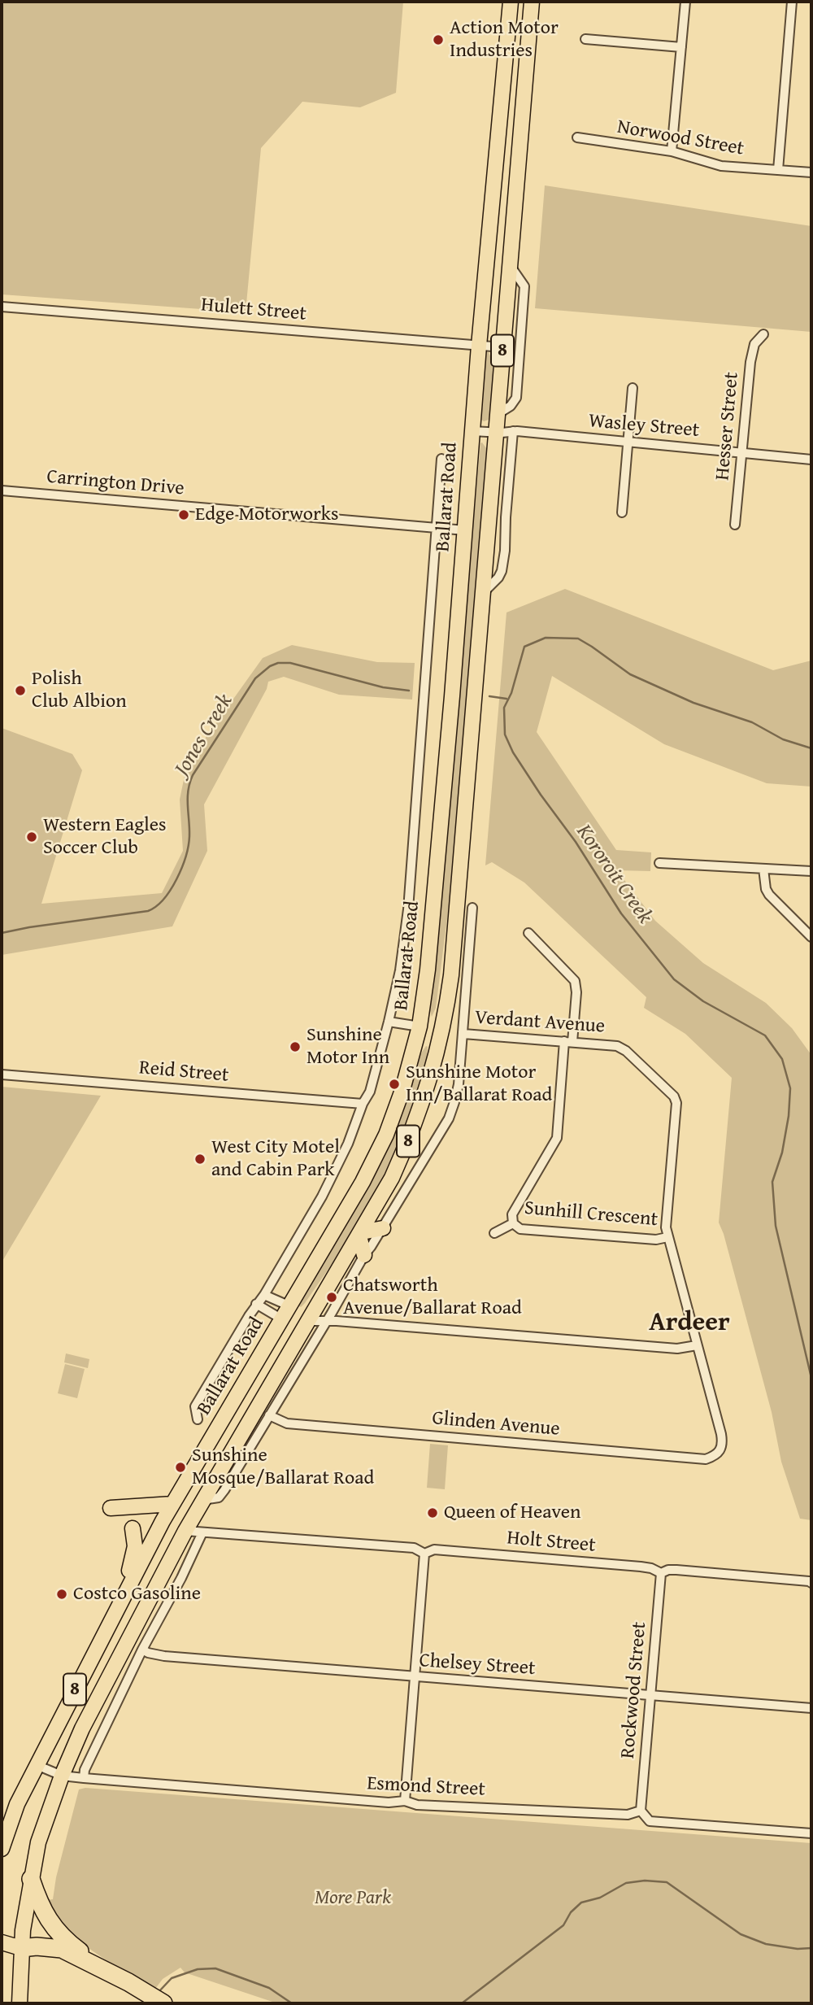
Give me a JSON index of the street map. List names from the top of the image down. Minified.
{"streets":{"highway":["8","Ballarat Road"],"street":["Norwood Street","Hulett Street","Wasley Street","Hesser Street","Carrington Drive","Verdant Avenue","Reid Street","Sunhill Crescent","Glinden Avenue","Holt Street","Chelsey Street","Rockwood Street","Esmond Street"]},"crossings":[["Hulett Street","8"],["Hulett Street","Ballarat Road"],["8","Wasley Street"],["8","Holt Street"],["8","Esmond Street"],["Wasley Street","Hesser Street"],["Wasley Street","Ballarat Road"],["Carrington Drive","Ballarat Road"],["Ballarat Road","Reid Street"],["Ballarat Road","Esmond Street"],["Verdant Avenue","Sunhill Crescent"],["Verdant Avenue","Glinden Avenue"],["Holt Street","Rockwood Street"],["Chelsey Street","Rockwood Street"],["Rockwood Street","Esmond Street"]],"districts":["Ardeer"],"water":["Jones Creek","Kororoit Creek"],"parks":["More Park"],"places":["Action Motor Industries","Edge Motorworks","Polish Club Albion","Western Eagles Soccer Club","Sunshine Motor Inn","Sunshine Motor Inn/Ballarat Road","West City Motel and Cabin Park","Chatsworth Avenue/Ballarat Road","Sunshine Mosque/Ballarat Road","Queen of Heaven","Costco Gasoline"]}
